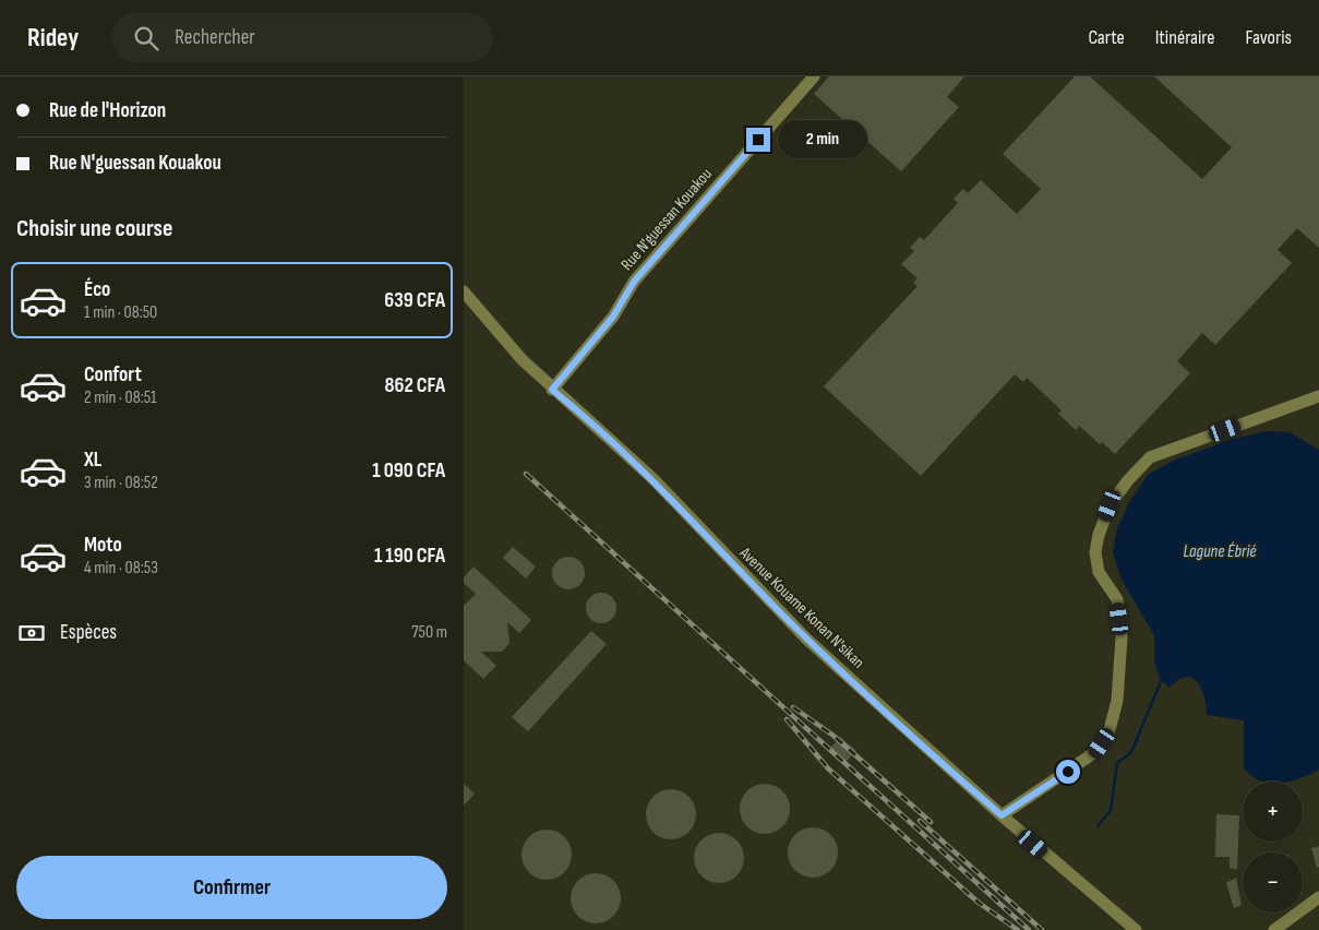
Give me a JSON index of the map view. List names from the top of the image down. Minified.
{"streets":{"street":["Rue N'guessan Kouakou","Avenue Kouame Konan N'sikan"]},"crossings":[["Rue N'guessan Kouakou","Avenue Kouame Konan N'sikan"]],"water":["Lagune Ébrié"],"page":{"header":"Ridey","search":"Rechercher","nav":["Carte","Itinéraire","Favoris"],"banner":["Rue de l'Horizon","Rue N'guessan Kouakou"],"bubble":"2 min","heading":"Choisir une course","list":[{"name":"Éco","note":"1 min · 08:50","value":"639 CFA"},{"name":"Confort","note":"2 min · 08:51","value":"862 CFA"},{"name":"XL","note":"3 min · 08:52","value":"1 090 CFA"},{"name":"Moto","note":"4 min · 08:53","value":"1 190 CFA"}],"pay":["Espèces","750 m"],"map_buttons":["+","−"],"buttons":"Confirmer"}}
